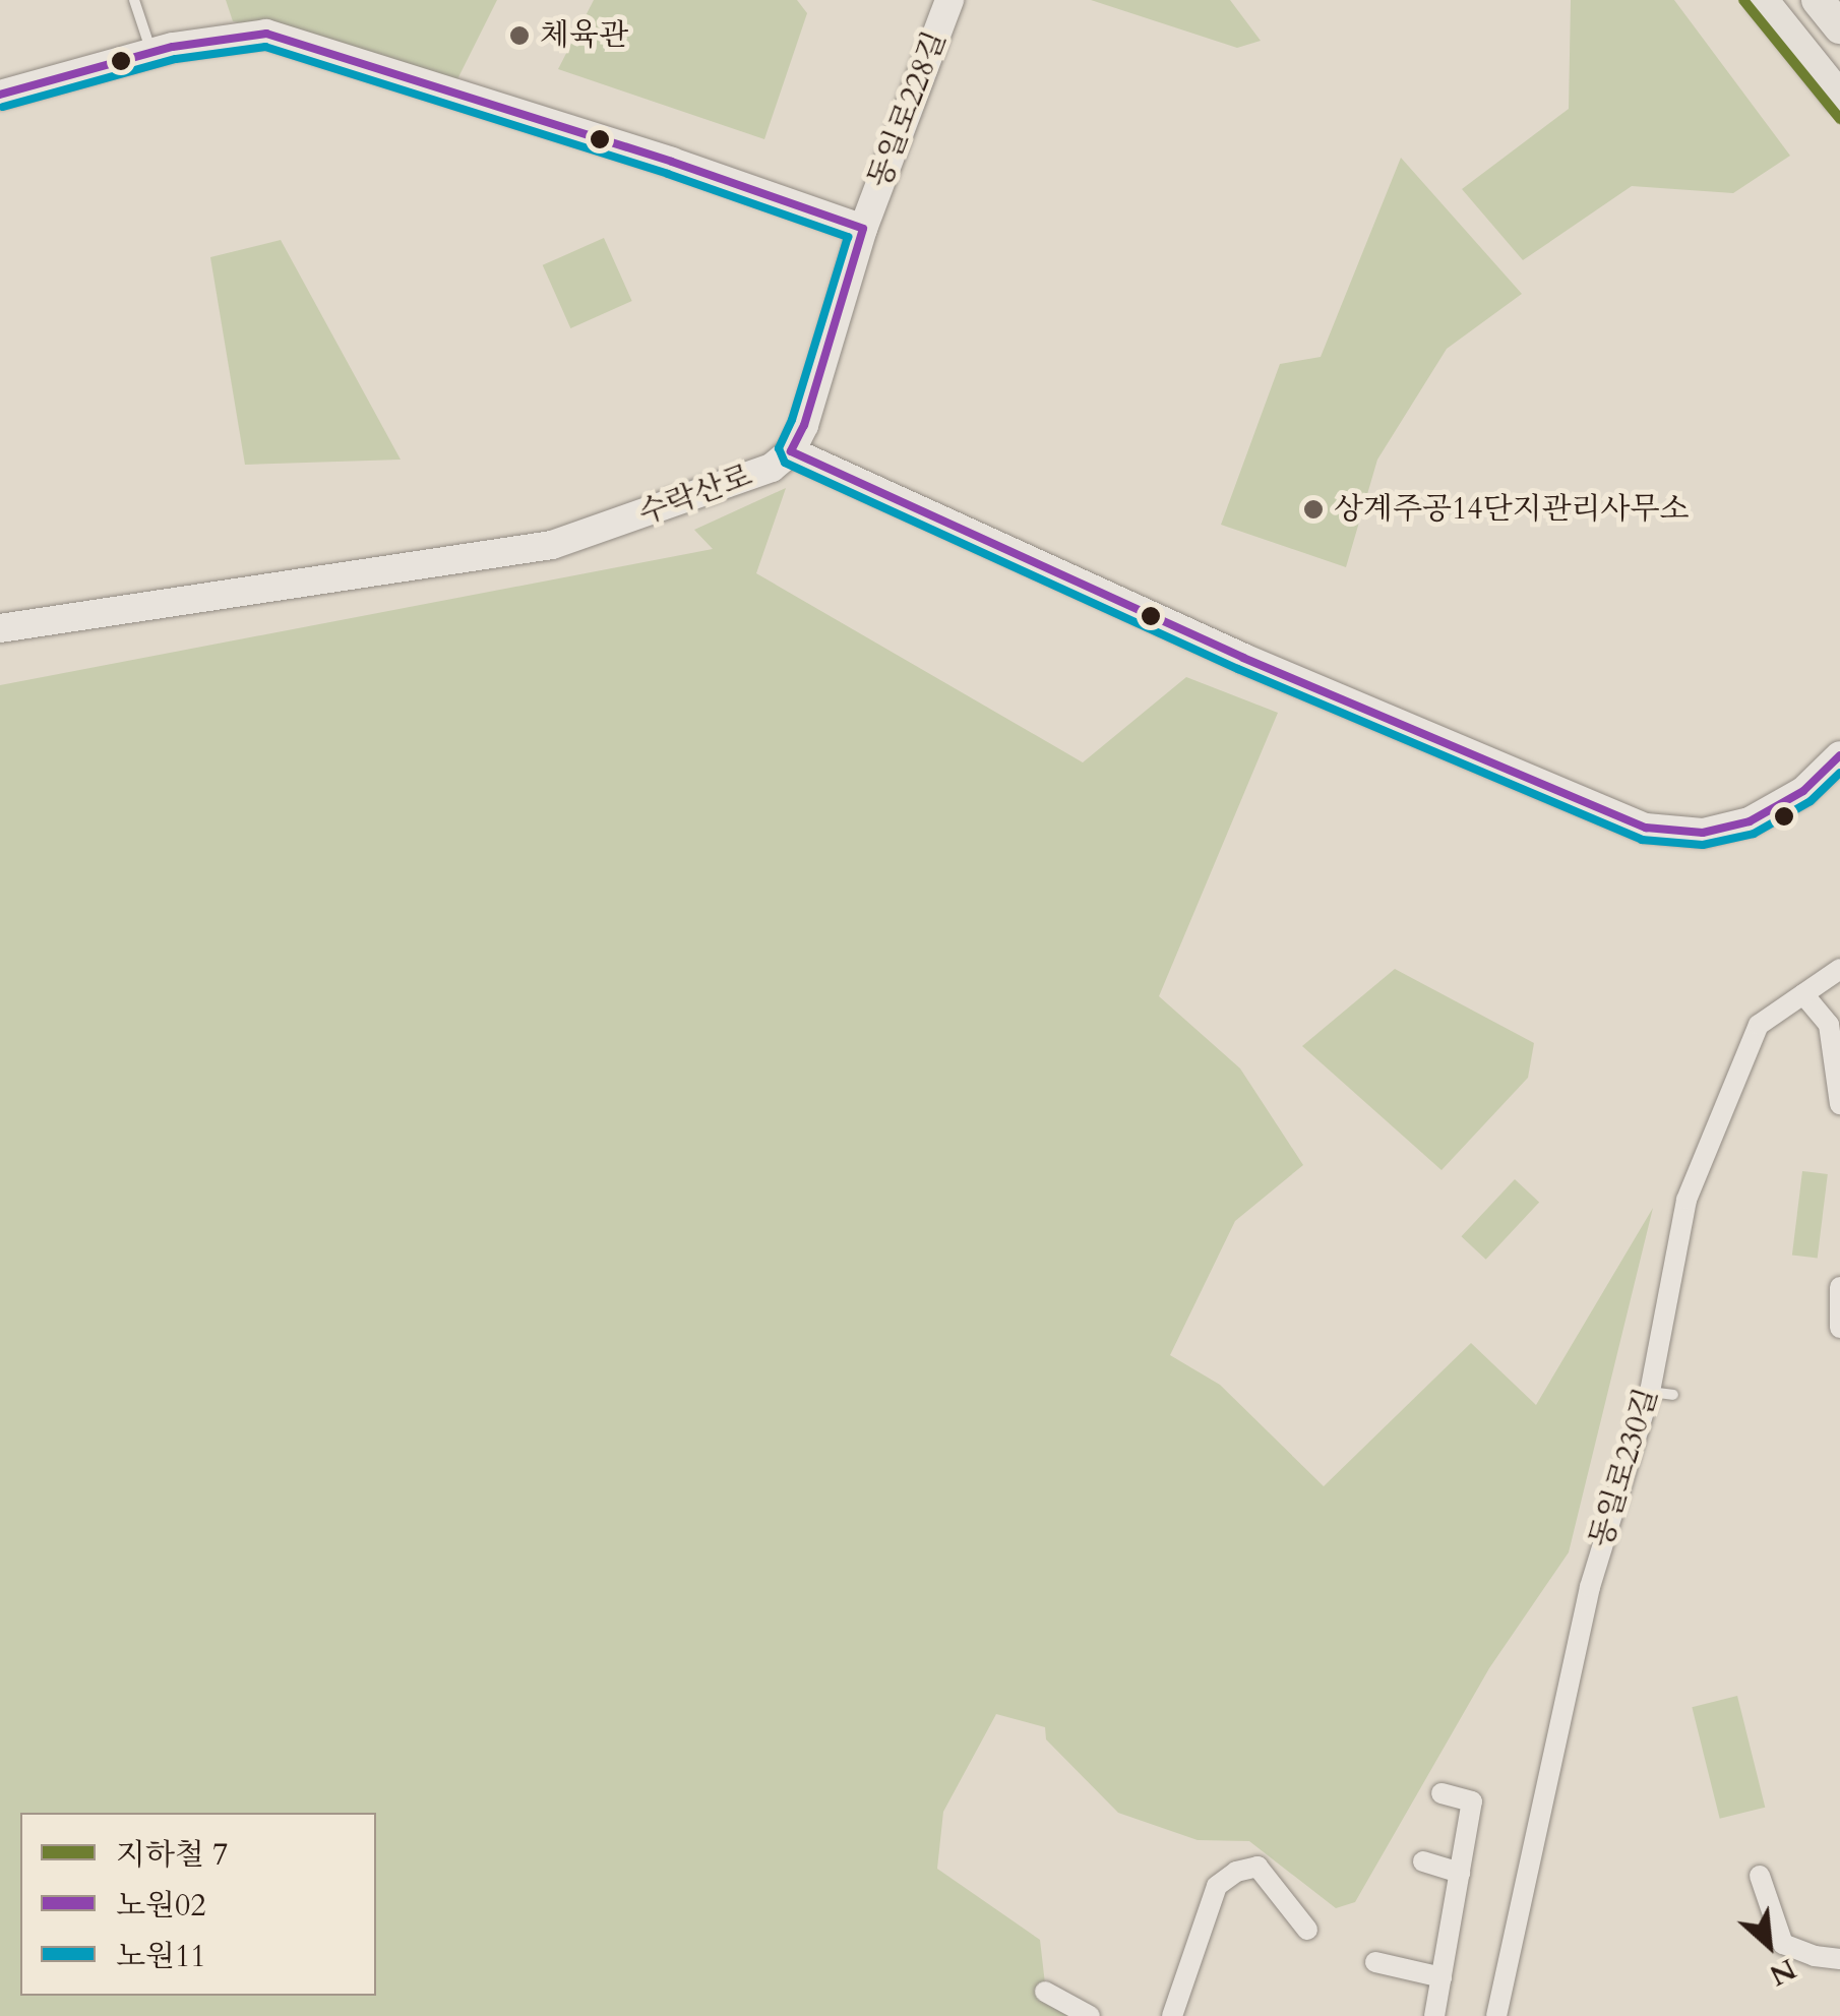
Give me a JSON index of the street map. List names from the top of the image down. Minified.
{"streets":{"street":["동일로228길","수락산로","동일로230길"]},"crossings":[["동일로228길","수락산로"]],"places":["체육관","상계주공14단지관리사무소"],"lines":["metro line 7","transit line 노원02","transit line 노원11"],"legend":["지하철 7","노원02","노원11"],"north":"bottom right"}
